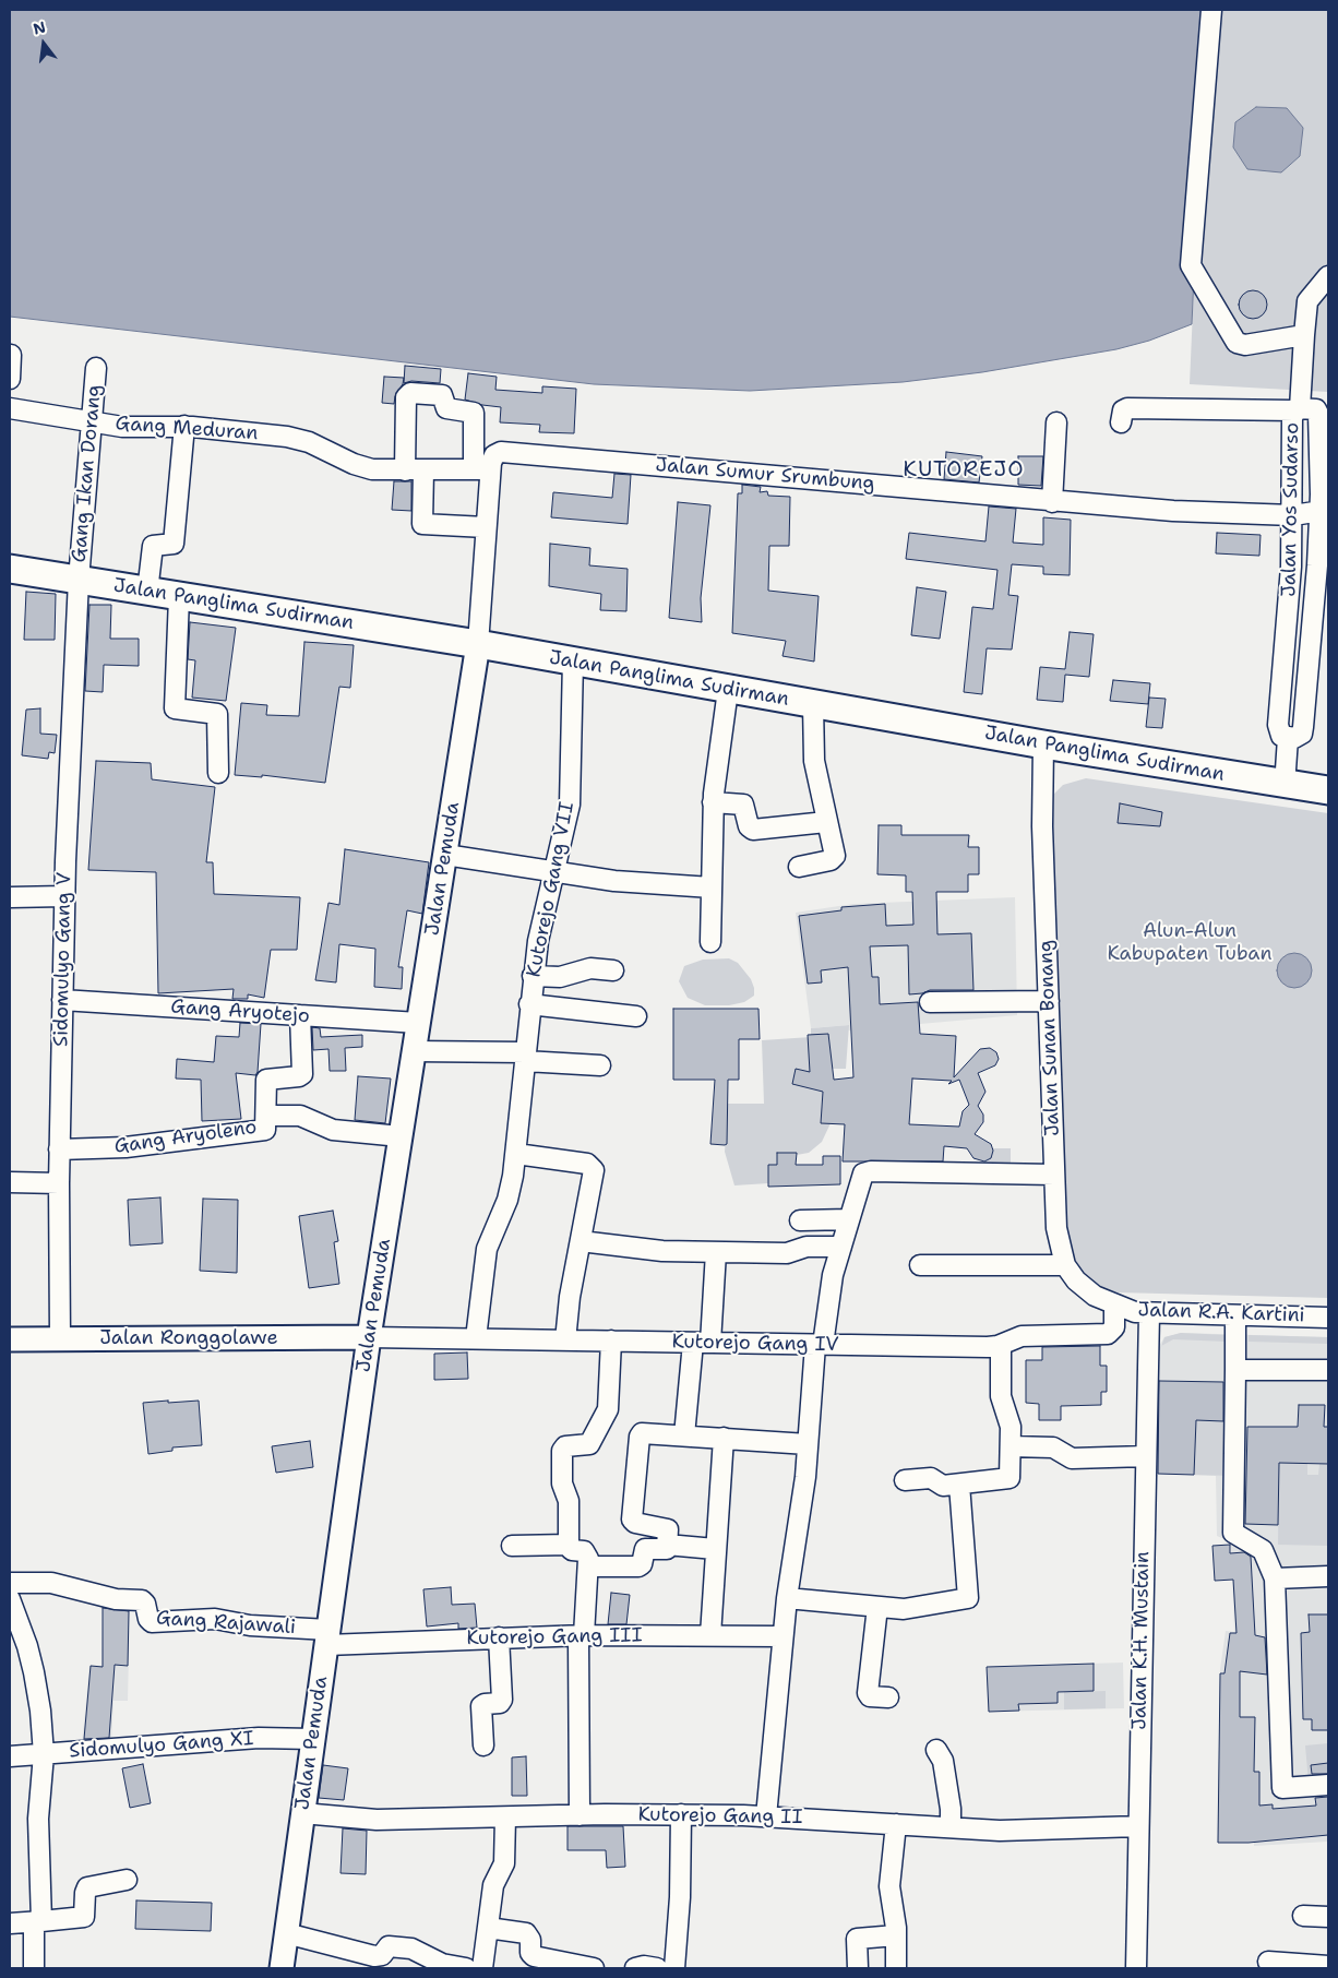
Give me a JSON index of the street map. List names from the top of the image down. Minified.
{"streets":{"highway":["Jalan Panglima Sudirman"],"main road":["Jalan Pemuda","Jalan Ronggolawe"],"street":["Gang Meduran","Gang Ikan Dorang","Jalan Sumur Srumbung","Jalan Yos Sudarso","Kutorejo Gang VII","Sidomulyo Gang V","Gang Aryotejo","Jalan Sunan Bonang","Gang Aryoleno","Jalan R.A. Kartini","Kutorejo Gang IV","Gang Rajawali","Kutorejo Gang III","Jalan K.H. Mustain","Sidomulyo Gang XI","Kutorejo Gang II"]},"crossings":[["Gang Meduran","Gang Ikan Dorang"],["Gang Meduran","Jalan Sumur Srumbung"],["Gang Ikan Dorang","Jalan Panglima Sudirman"],["Gang Ikan Dorang","Sidomulyo Gang V"],["Jalan Sumur Srumbung","Jalan Yos Sudarso"],["Jalan Yos Sudarso","Jalan Panglima Sudirman"],["Jalan Panglima Sudirman","Jalan Pemuda"],["Jalan Panglima Sudirman","Kutorejo Gang VII"],["Jalan Panglima Sudirman","Sidomulyo Gang V"],["Jalan Panglima Sudirman","Jalan Sunan Bonang"],["Jalan Pemuda","Gang Aryotejo"],["Jalan Pemuda","Jalan Ronggolawe"],["Jalan Pemuda","Kutorejo Gang IV"],["Jalan Pemuda","Gang Rajawali"],["Jalan Pemuda","Kutorejo Gang III"],["Jalan Pemuda","Sidomulyo Gang XI"],["Jalan Pemuda","Kutorejo Gang II"],["Kutorejo Gang VII","Kutorejo Gang IV"],["Sidomulyo Gang V","Gang Aryotejo"],["Sidomulyo Gang V","Gang Aryoleno"],["Sidomulyo Gang V","Jalan Ronggolawe"],["Gang Aryotejo","Gang Aryoleno"],["Jalan Sunan Bonang","Jalan R.A. Kartini"],["Jalan Sunan Bonang","Kutorejo Gang IV"],["Jalan R.A. Kartini","Kutorejo Gang IV"],["Jalan R.A. Kartini","Jalan K.H. Mustain"],["Jalan Ronggolawe","Kutorejo Gang IV"],["Gang Rajawali","Kutorejo Gang III"],["Jalan K.H. Mustain","Kutorejo Gang II"]],"districts":["KUTOREJO"],"parks":["Alun-Alun Kabupaten Tuban"],"north":"top"}
